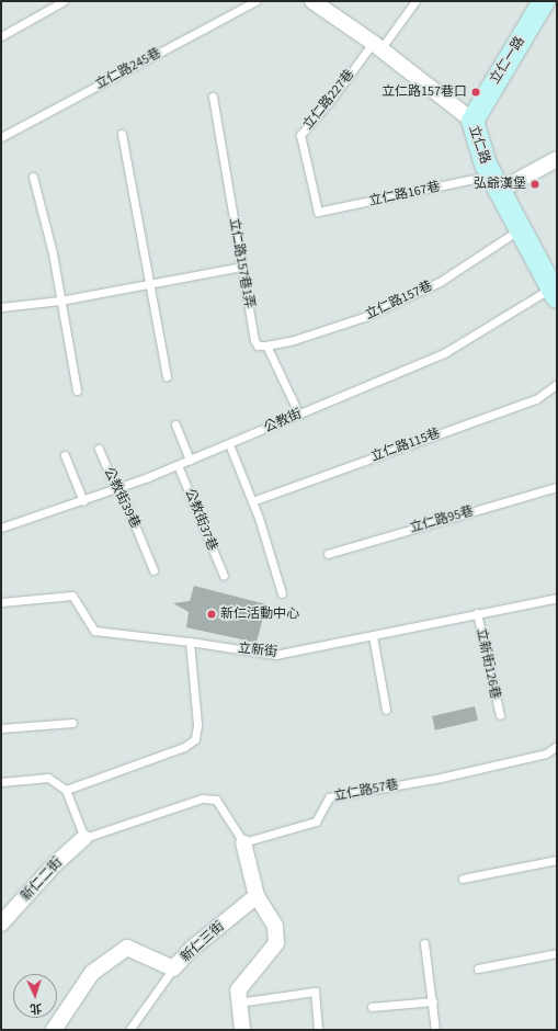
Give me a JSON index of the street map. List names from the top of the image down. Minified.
{"streets":{"street":["立仁一路","立仁路","新仁二街","新仁三街"],"lane":["立仁路245巷","立仁路227巷","立仁路167巷","立仁路157巷1弄","立仁路157巷","公教街","立仁路115巷","公教街39巷","公教街37巷","立仁路95巷","立新街","立新街126巷","立仁路57巷"]},"crossings":[["立仁一路","立仁路"],["立仁路227巷","立仁路"],["立仁路227巷","立仁路167巷"],["立仁路","立仁路167巷"],["立仁路","立仁路157巷"],["立仁路","公教街"],["立仁路157巷1弄","立仁路157巷"],["立仁路157巷1弄","公教街"],["公教街","公教街39巷"],["公教街","公教街37巷"],["立新街","立新街126巷"]],"places":["立仁路157巷口","弘爺漢堡","新仁活動中心"],"north":"bottom"}
